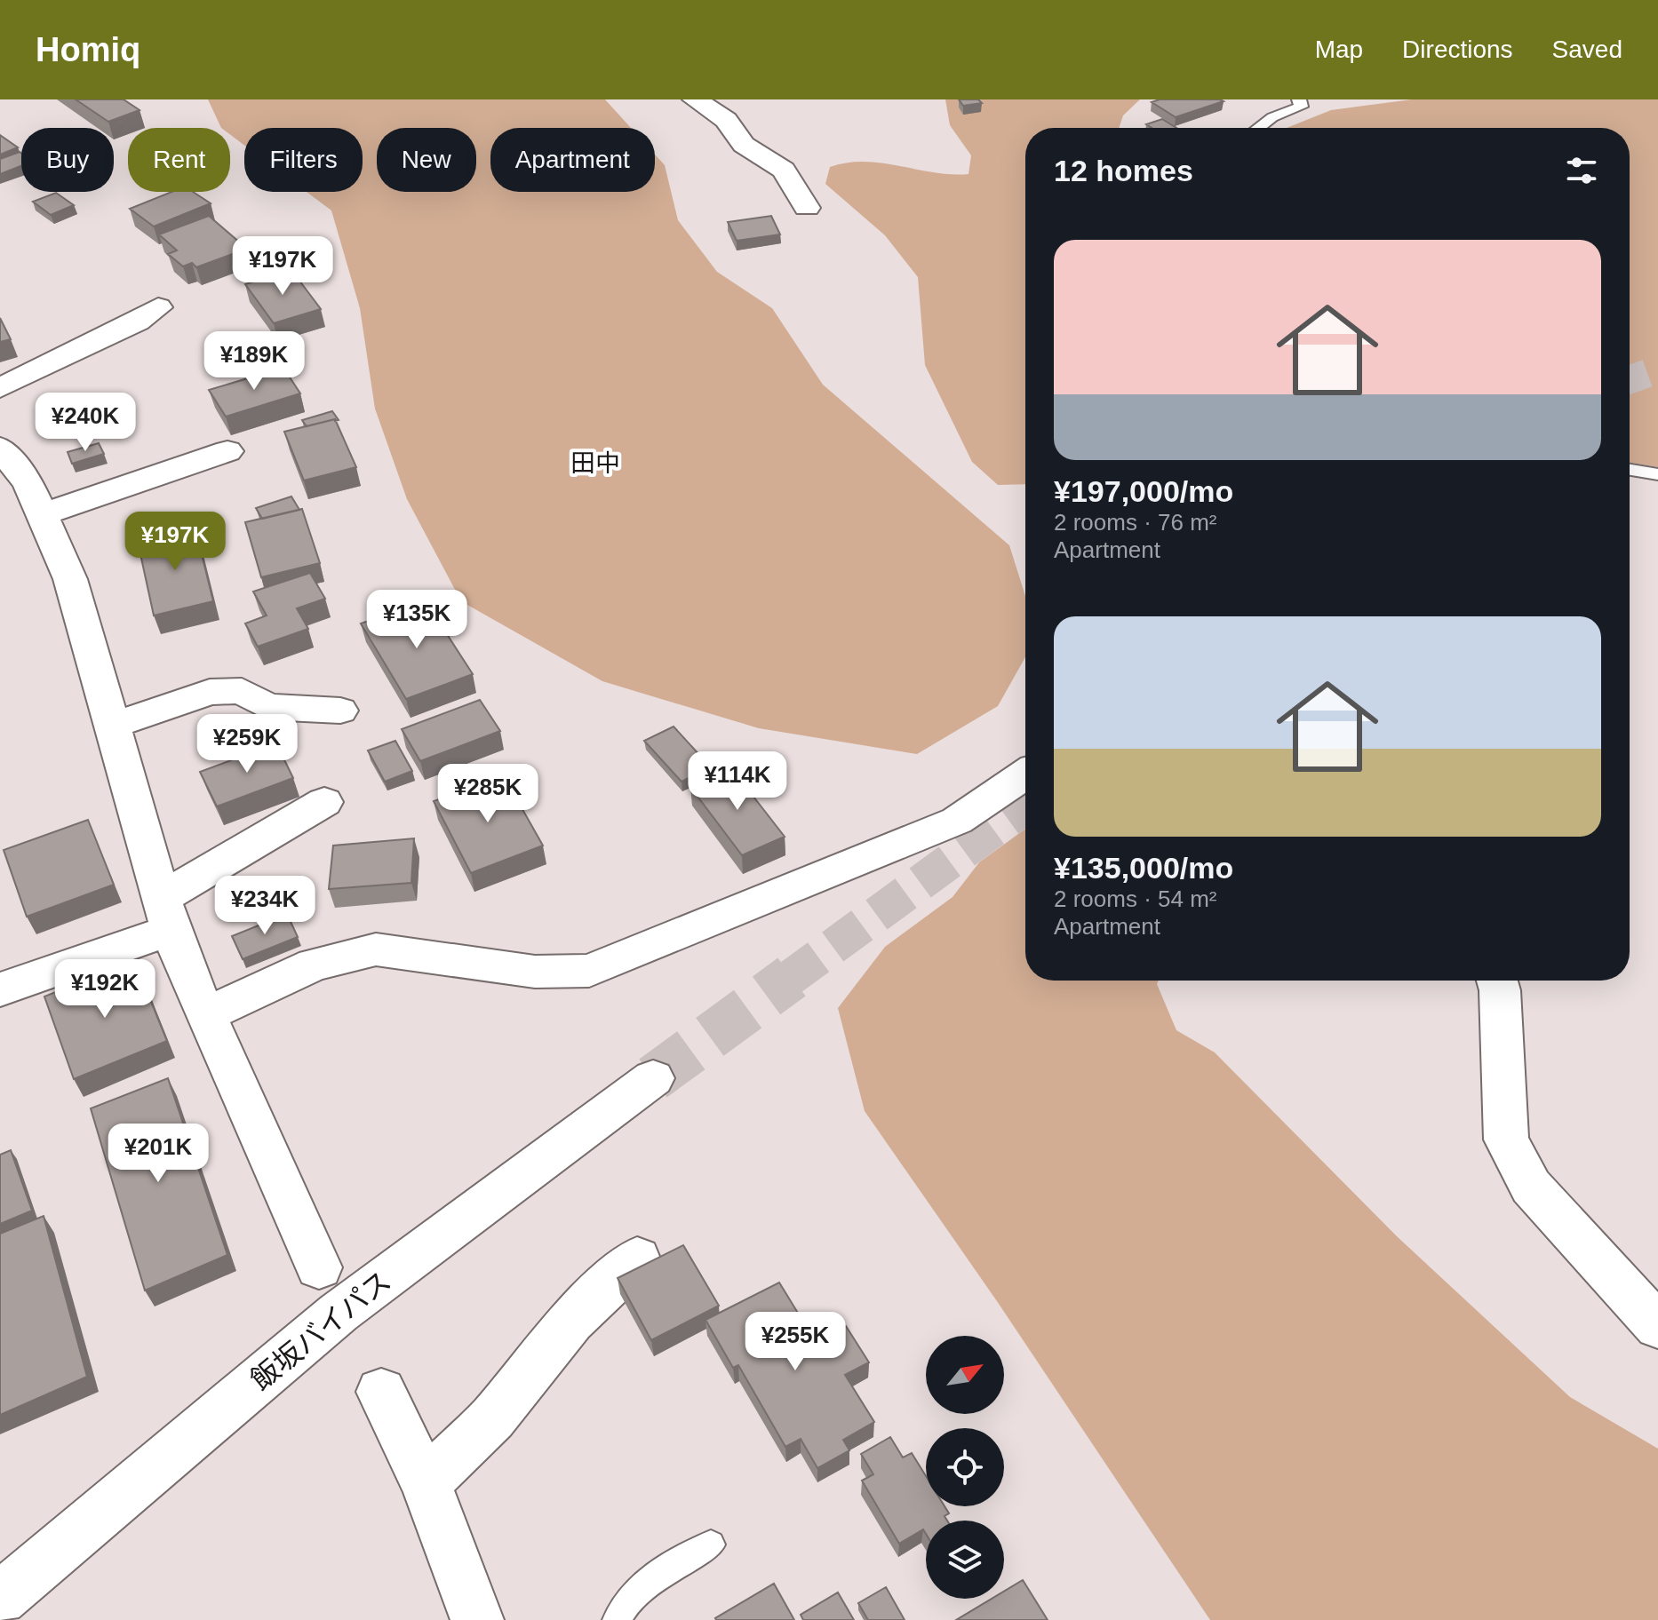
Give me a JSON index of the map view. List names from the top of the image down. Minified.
{"streets":{"main road":["飯坂バイパス"]},"districts":["田中"],"north":"top right","page":{"header":"Homiq","nav":["Map","Directions","Saved"],"chip":["Buy","Rent","Filters","New","Apartment"],"heading":"12 homes","list":[{"name":"¥197,000/mo","note":"2 rooms · 76 m² · Apartment"},{"name":"¥135,000/mo","note":"2 rooms · 54 m² · Apartment"}],"price":["¥197K","¥189K","¥240K","¥197K","¥135K","¥259K","¥114K","¥285K","¥234K","¥192K","¥201K","¥255K"]}}
